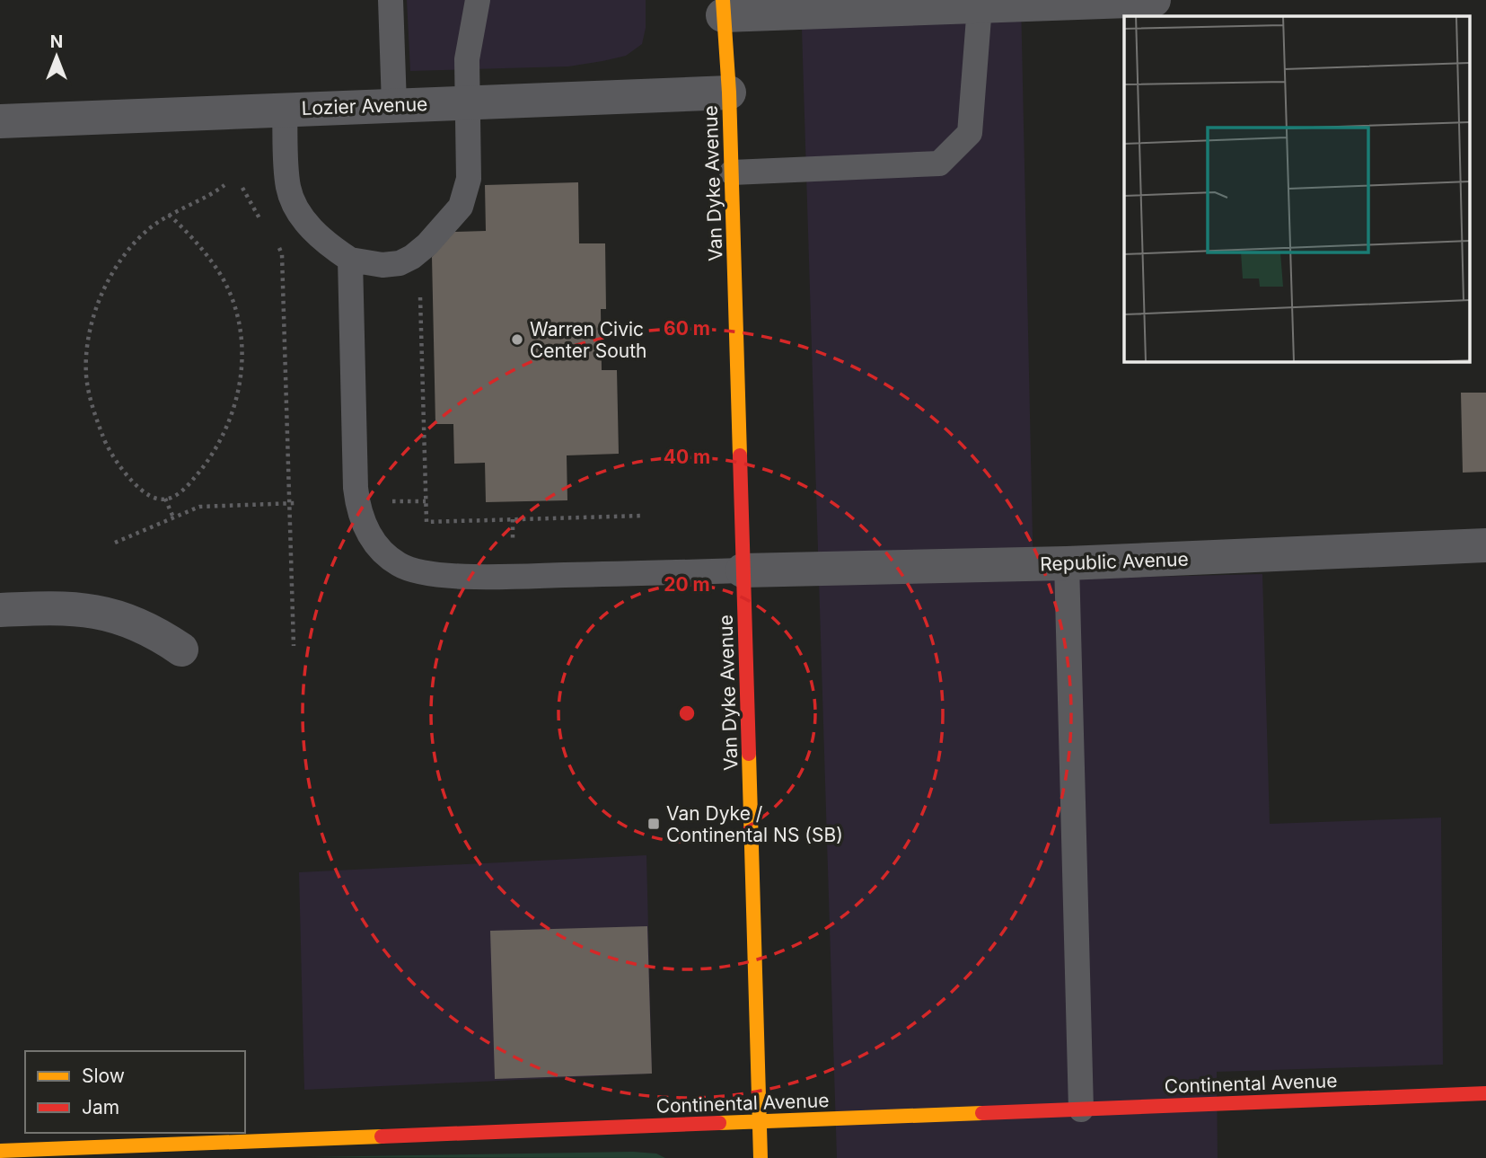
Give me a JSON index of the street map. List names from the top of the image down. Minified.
{"streets":{"street":["Lozier Avenue","Van Dyke Avenue","Republic Avenue","Continental Avenue"]},"crossings":[["Lozier Avenue","Van Dyke Avenue"],["Van Dyke Avenue","Republic Avenue"],["Van Dyke Avenue","Continental Avenue"]],"places":{"other":["Warren Civic Center South"],"transit":["Van Dyke / Continental NS (SB)"]},"legend":["Slow","Jam"],"north":"top","rings":["60 m","40 m","20 m"]}
